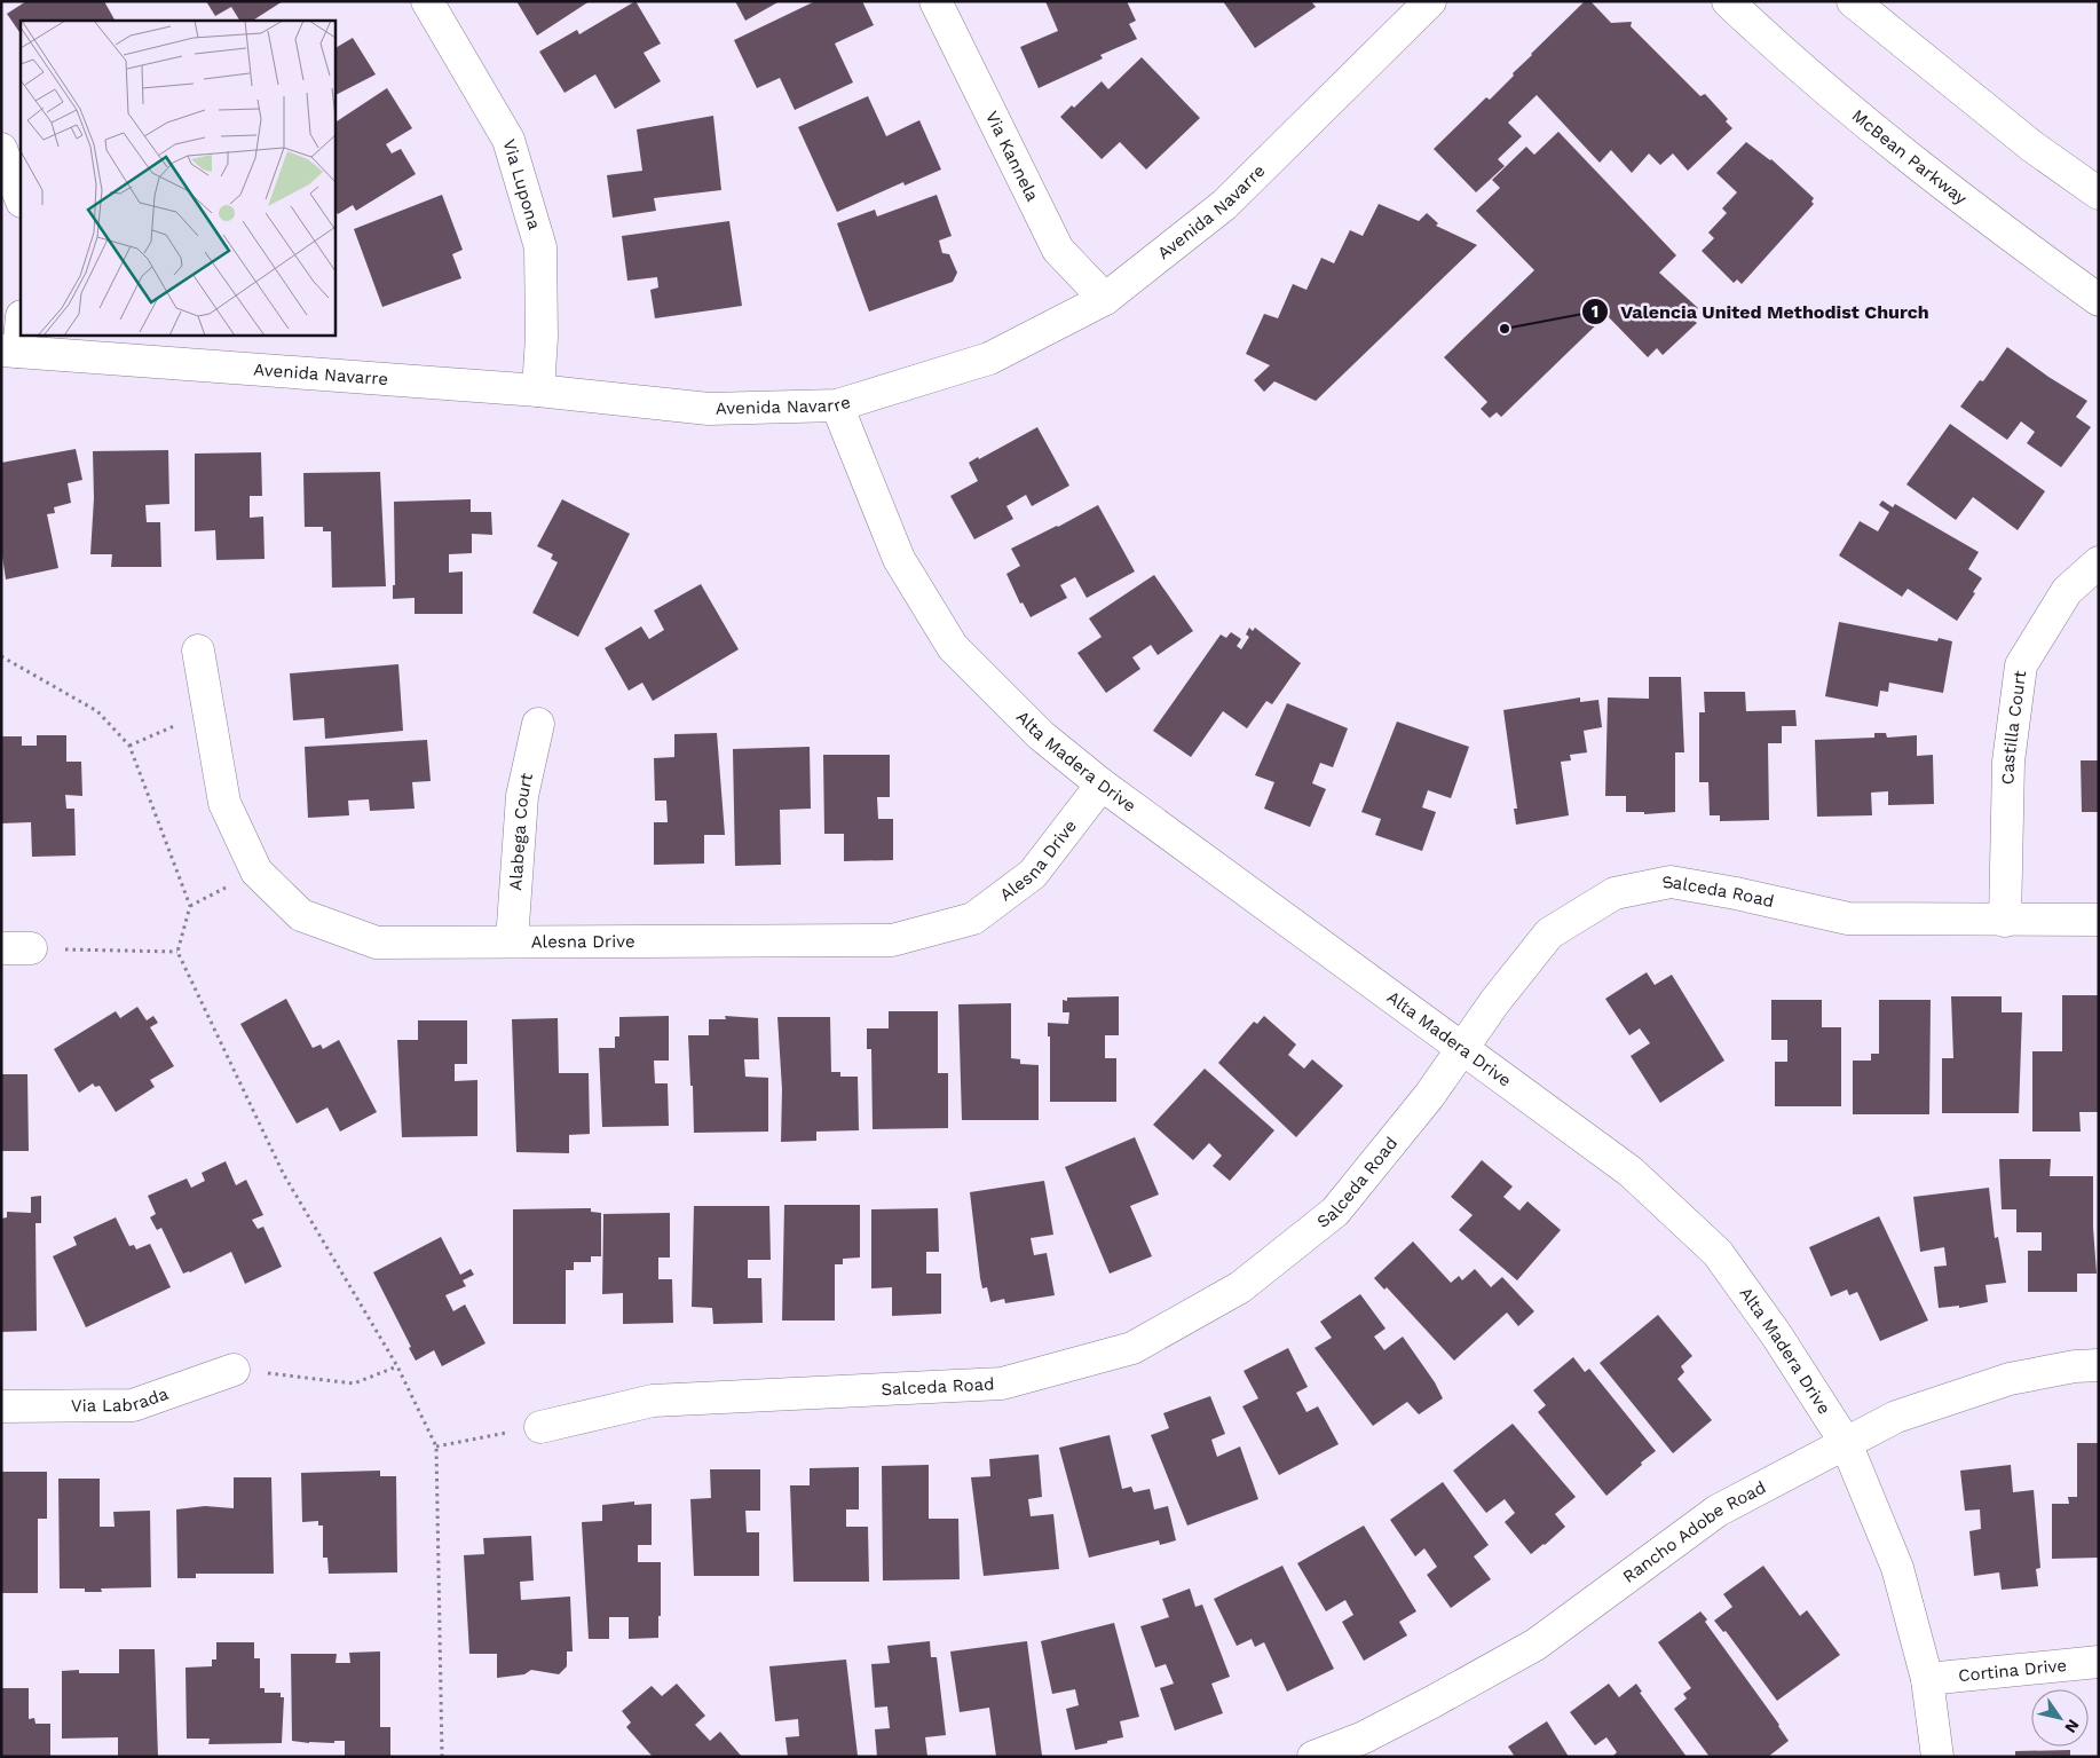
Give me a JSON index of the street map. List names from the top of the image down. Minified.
{"streets":{"street":["Via Kannela","McBean Parkway","Via Lupona","Avenida Navarre","Castilla Court","Alta Madera Drive","Alabega Court","Alesna Drive","Salceda Road","Via Labrada","Rancho Adobe Road","Cortina Drive"]},"crossings":[["Via Kannela","Avenida Navarre"],["Via Lupona","Avenida Navarre"],["Avenida Navarre","Alta Madera Drive"],["Castilla Court","Salceda Road"],["Alta Madera Drive","Alesna Drive"],["Alta Madera Drive","Salceda Road"],["Alta Madera Drive","Rancho Adobe Road"],["Alta Madera Drive","Cortina Drive"],["Alabega Court","Alesna Drive"]],"places":["Valencia United Methodist Church"],"north":"bottom right"}
